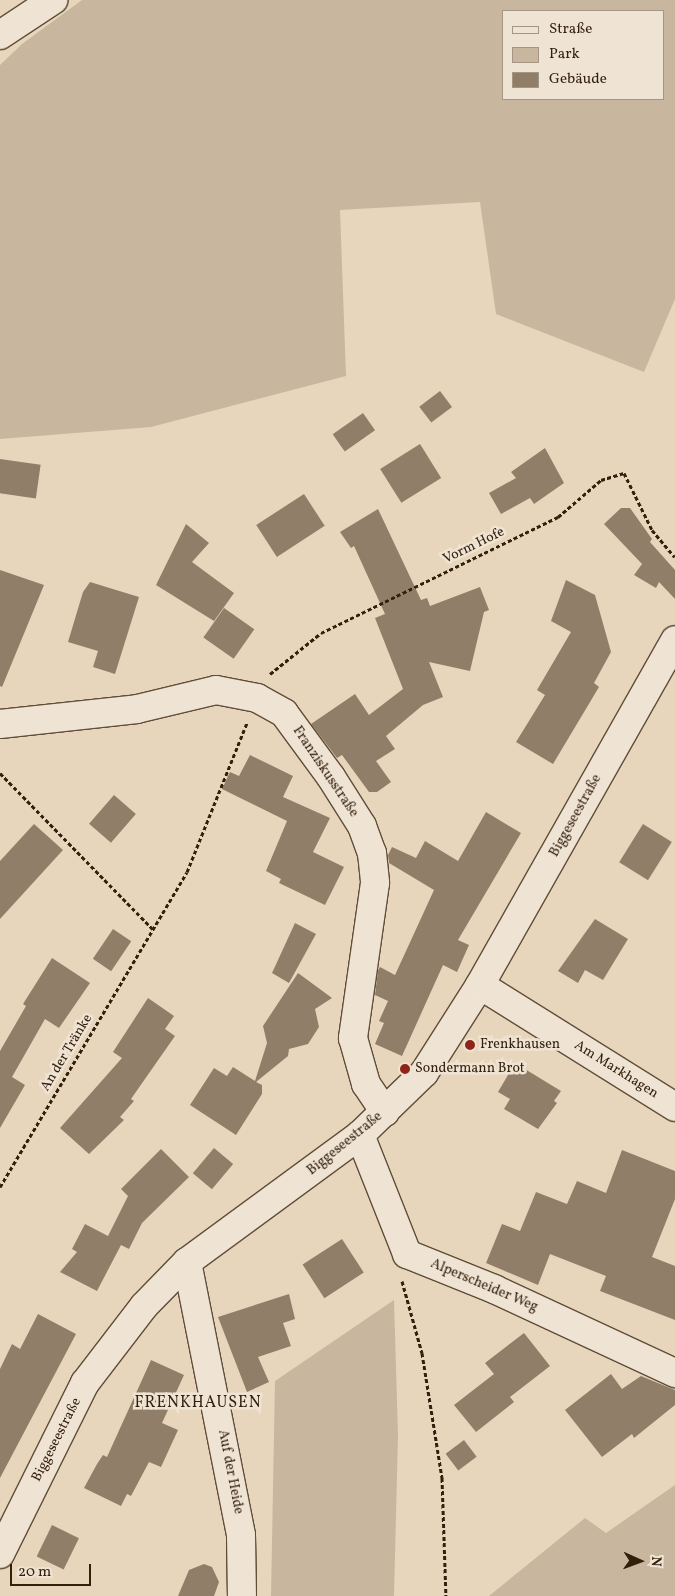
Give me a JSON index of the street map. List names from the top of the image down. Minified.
{"streets":{"street":["Franziskusstraße","Biggeseestraße","Am Markhagen","Alperscheider Weg","Auf der Heide"],"path":["Vorm Hofe","An der Tränke"]},"crossings":[["Vorm Hofe","Franziskusstraße"],["Vorm Hofe","An der Tränke"],["Franziskusstraße","Biggeseestraße"],["Franziskusstraße","An der Tränke"],["Biggeseestraße","Am Markhagen"],["Biggeseestraße","Auf der Heide"]],"districts":["FRENKHAUSEN"],"places":["Frenkhausen","Sondermann Brot"],"legend":["Straße","Park","Gebäude"],"scale_bar":"20 m","north":"right"}
